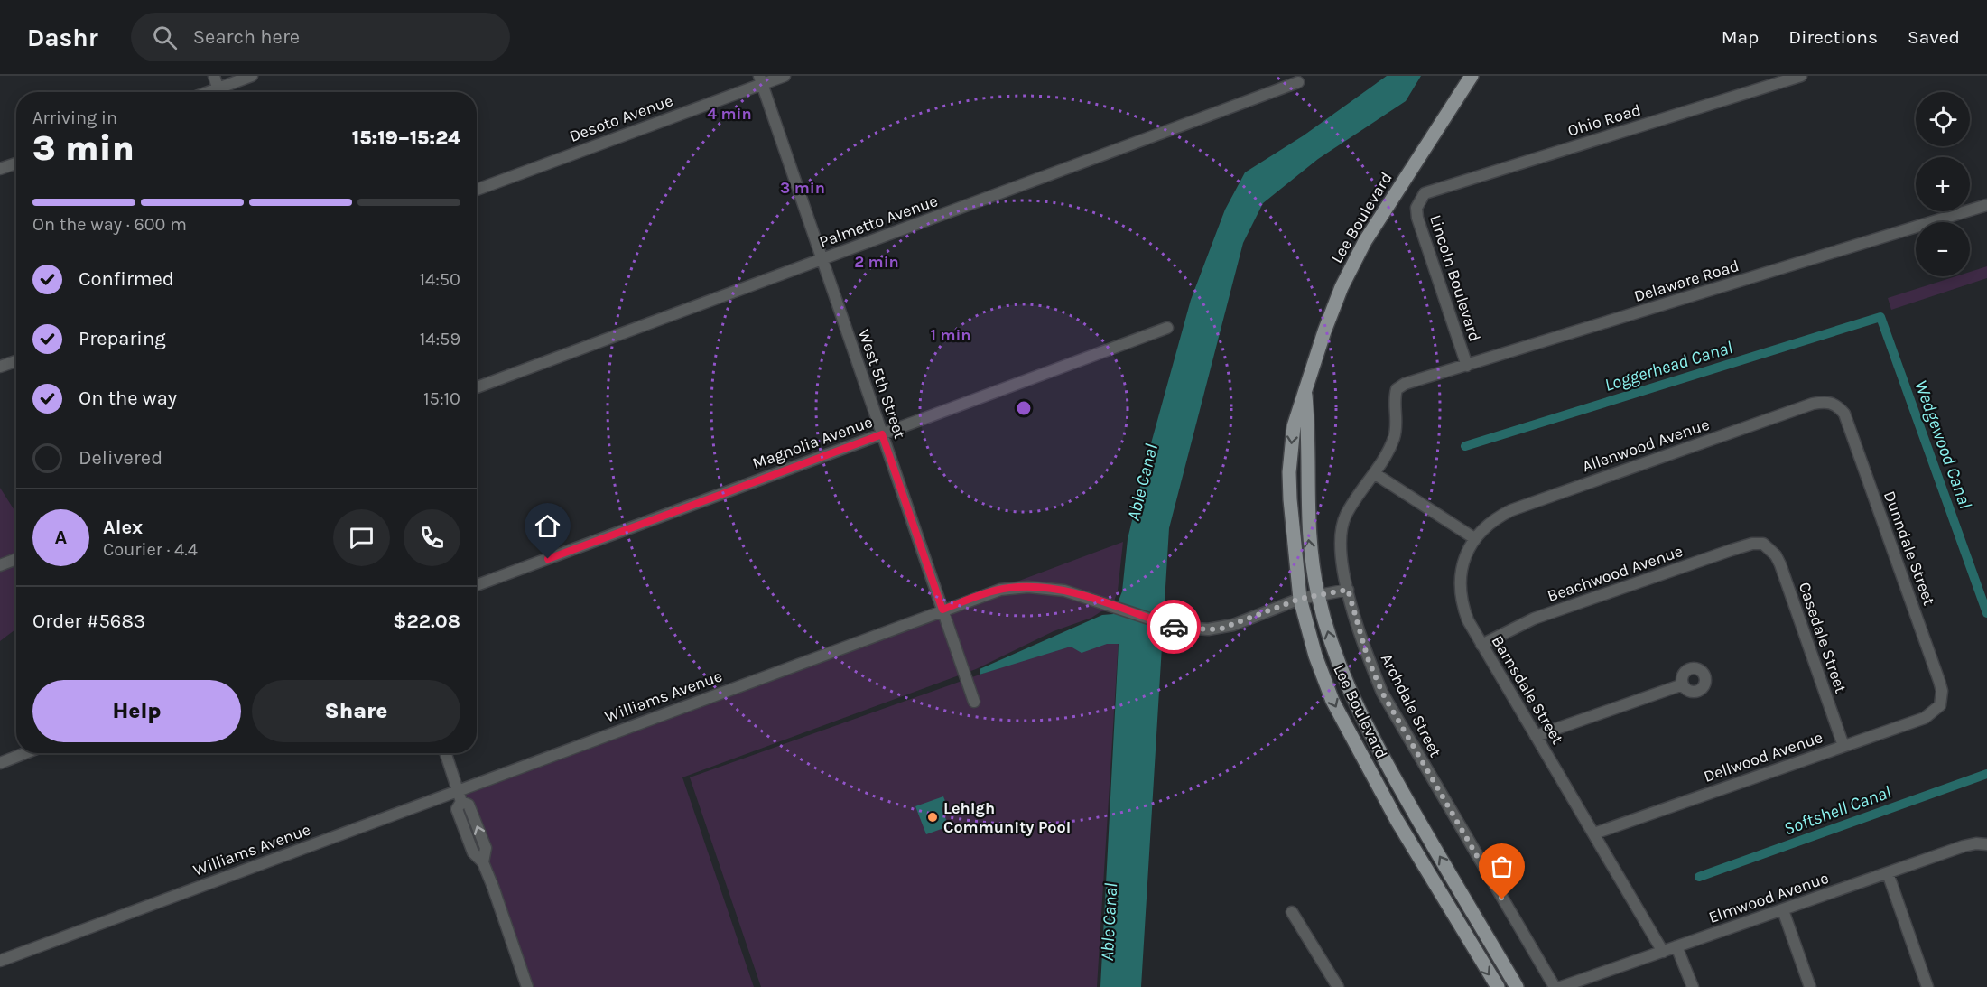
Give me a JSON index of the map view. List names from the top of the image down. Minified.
{"streets":{"main road":["Lee Boulevard"],"street":["Desoto Avenue","Ohio Road","Palmetto Avenue","Lincoln Boulevard","Delaware Road","West 5th Street","Magnolia Avenue","Allenwood Avenue","Dunndale Street","Beachwood Avenue","Casedale Street","Barnsdale Street","Williams Avenue","Archdale Street","Dellwood Avenue","Elmwood Avenue"]},"crossings":[["Desoto Avenue","West 5th Street"],["Ohio Road","Lincoln Boulevard"],["Lee Boulevard","Williams Avenue"],["Palmetto Avenue","West 5th Street"],["Lincoln Boulevard","Delaware Road"],["Delaware Road","Archdale Street"],["West 5th Street","Magnolia Avenue"],["West 5th Street","Williams Avenue"],["Allenwood Avenue","Dunndale Street"],["Allenwood Avenue","Barnsdale Street"],["Dunndale Street","Dellwood Avenue"],["Beachwood Avenue","Casedale Street"],["Beachwood Avenue","Barnsdale Street"],["Casedale Street","Dellwood Avenue"],["Barnsdale Street","Dellwood Avenue"],["Barnsdale Street","Elmwood Avenue"],["Williams Avenue","Archdale Street"]],"water":["Loggerhead Canal","Wedgewood Canal","Able Canal","Softshell Canal"],"places":["Lehigh Community Pool"],"page":{"header":"Dashr","search":"Search here","nav":["Map","Directions","Saved"],"map_buttons":["+","−"],"heading":["3 min","Arriving in","15:19–15:24"],"panel":["Alex","Courier · 4.4","Order #5683","$22.08"],"bar":"On the way · 600 m","list":[["Confirmed","14:50"],["Preparing","14:59"],["On the way","15:10"],"Delivered"],"round":"A","buttons":["Help","Share"]},"rings":["4 min","3 min","2 min","1 min"]}
